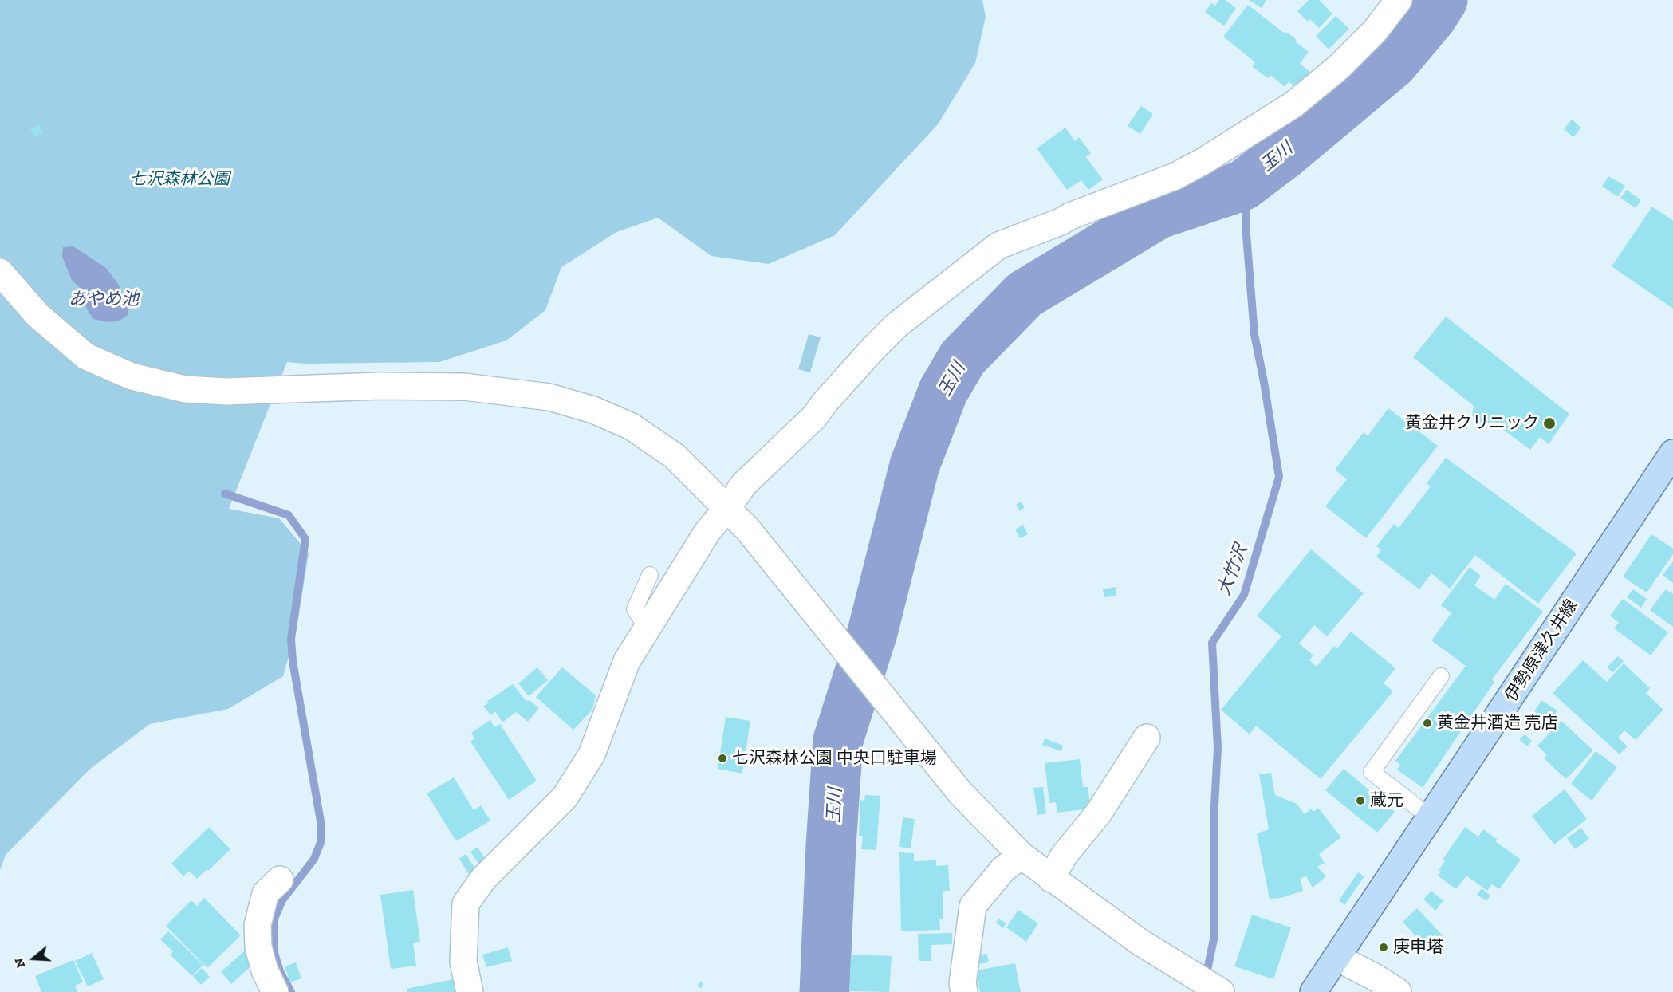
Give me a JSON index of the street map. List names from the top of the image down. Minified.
{"streets":{"main road":["伊勢原津久井線"]},"water":["玉川","あやめ池","大竹沢"],"parks":["七沢森林公園"],"places":["黄金井クリニック","黄金井酒造 売店","七沢森林公園 中央口駐車場","蔵元","庚申塔"],"north":"left"}
